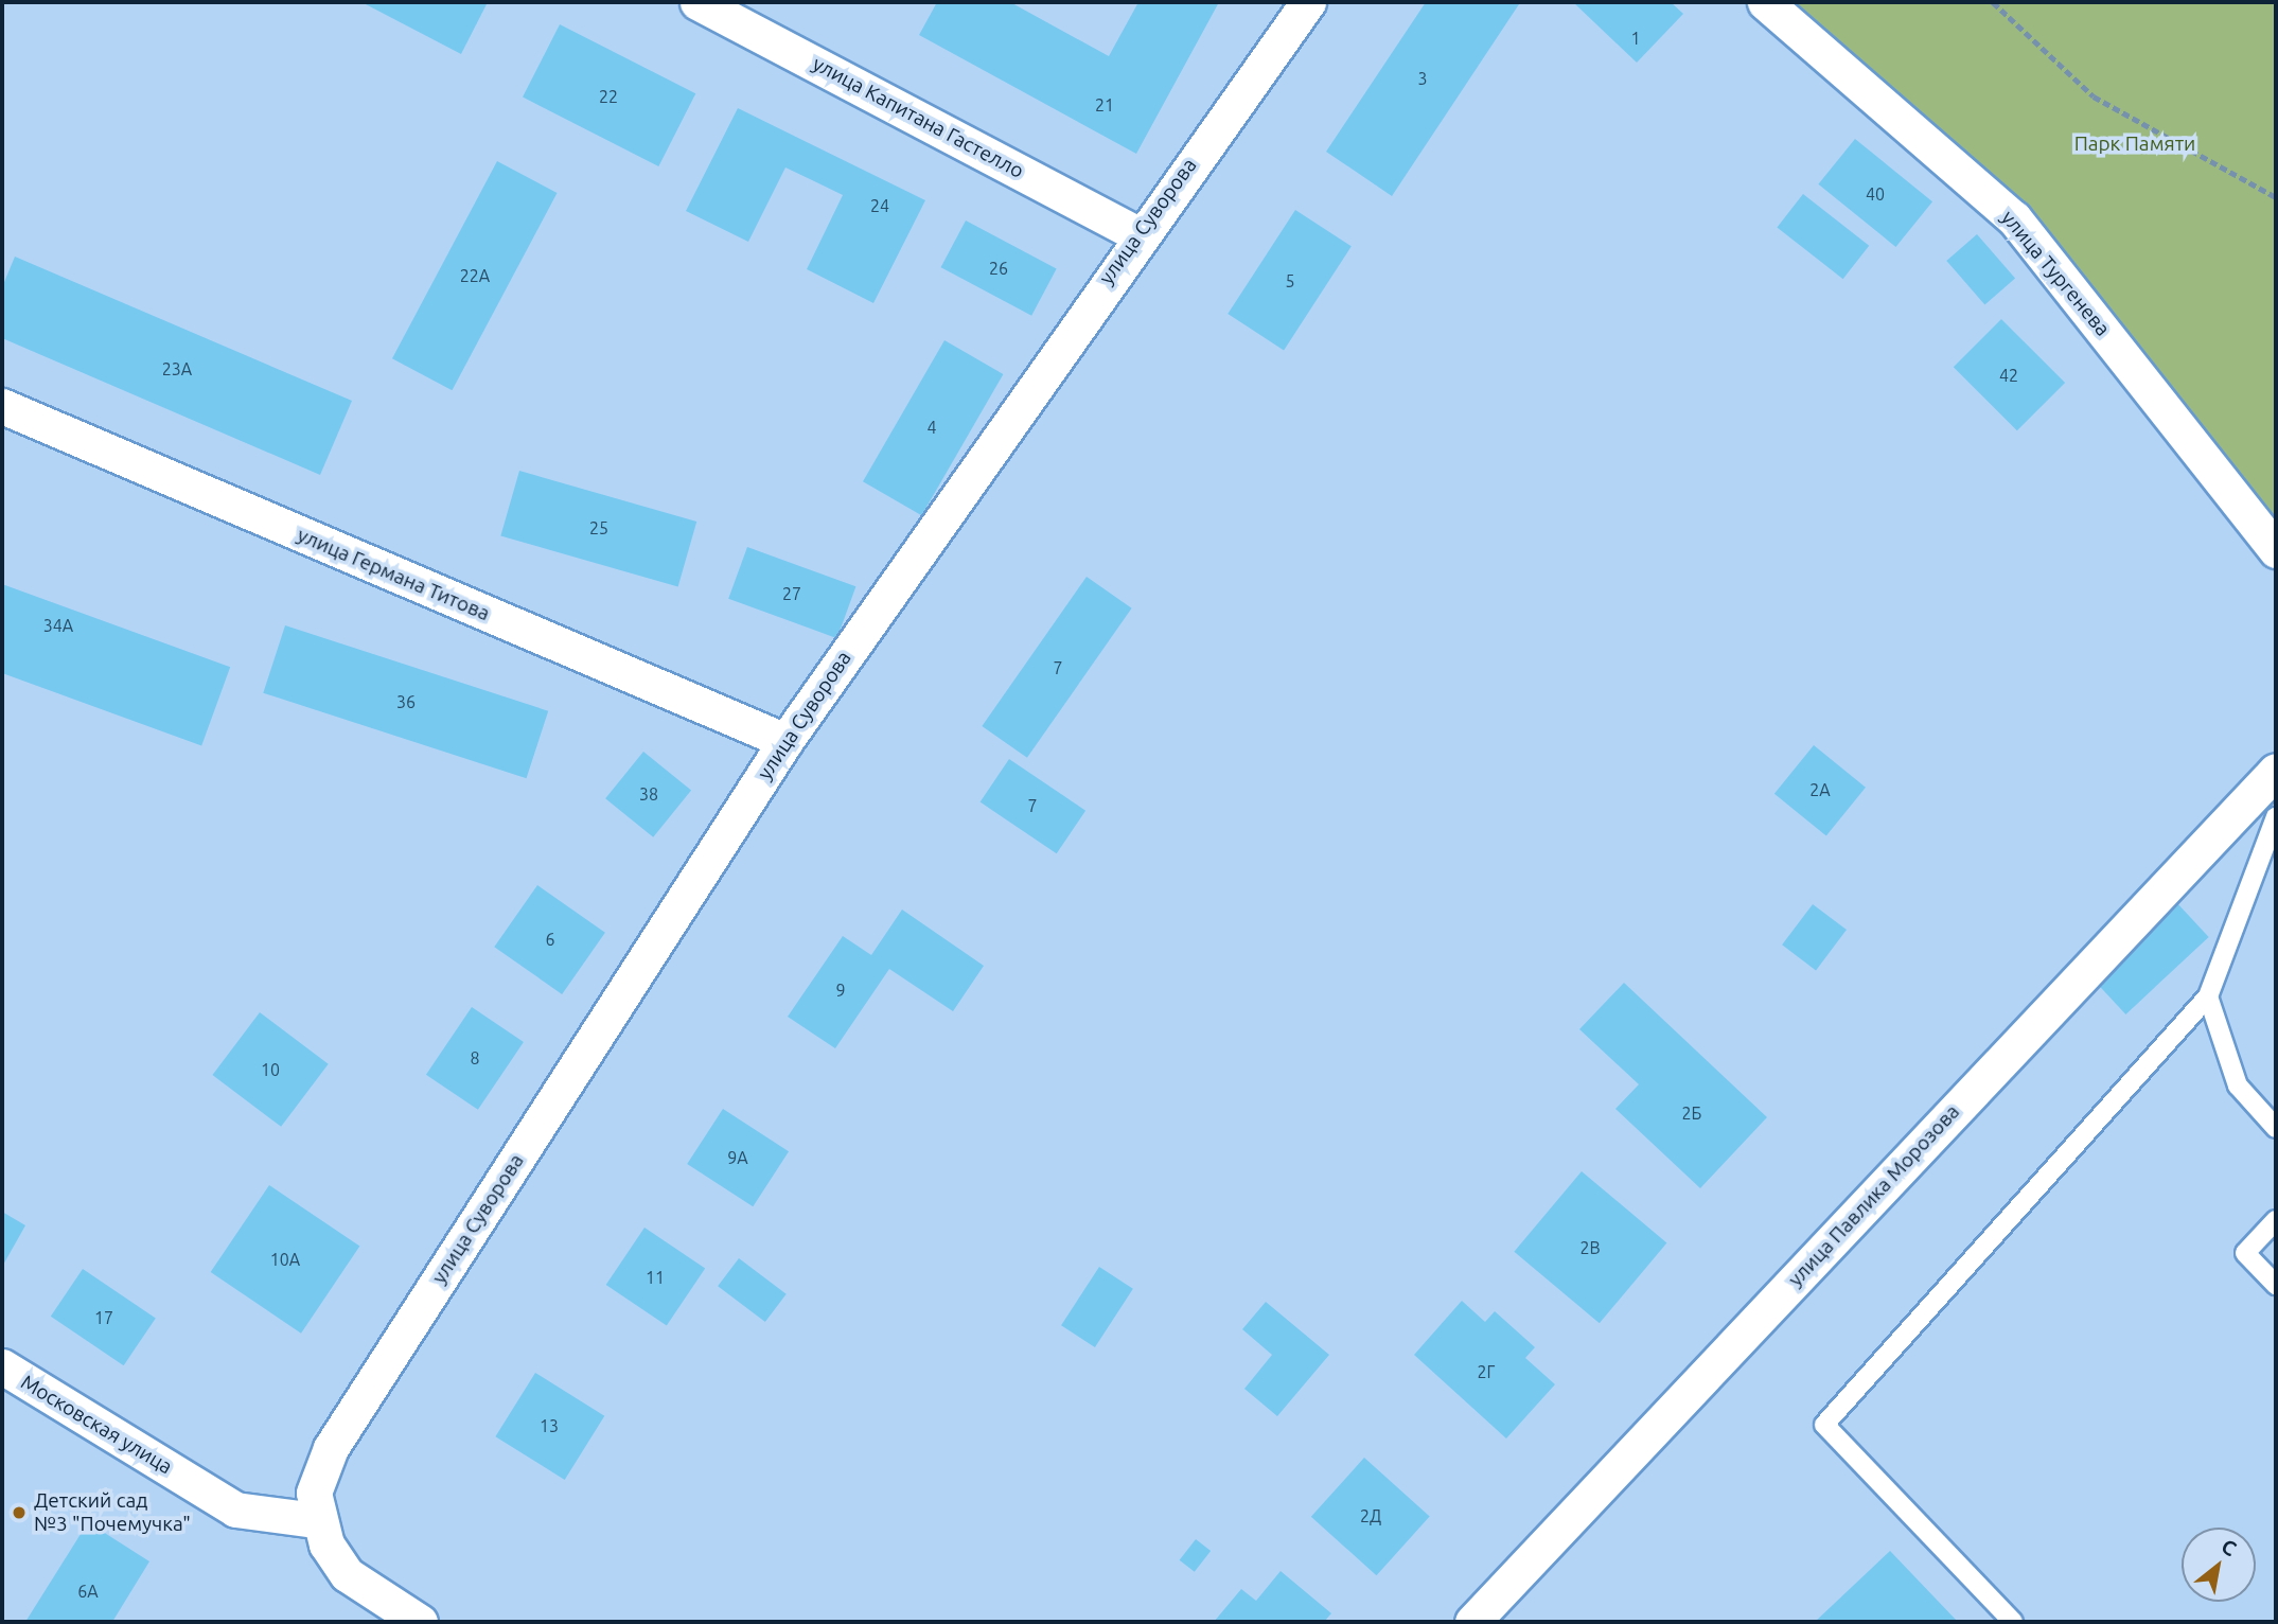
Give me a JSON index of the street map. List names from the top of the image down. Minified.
{"streets":{"street":["улица Капитана Гастелло","улица Суворова","улица Тургенева","улица Германа Титова","улица Павлика Морозова","Московская улица"]},"crossings":[["улица Капитана Гастелло","улица Суворова"],["улица Суворова","улица Германа Титова"],["улица Суворова","Московская улица"]],"parks":["Парк Памяти"],"places":["Детский сад №3 \"Почемучка\""],"house_numbers":["1","3","22","21","40","24","26","22А","5","23А","42","4","25","27","34А","7","36","2А","38","7","6","9","8","10","2Б","9А","2В","10А","11","17","2Г","13","2Д","6А"],"north":"top right"}
